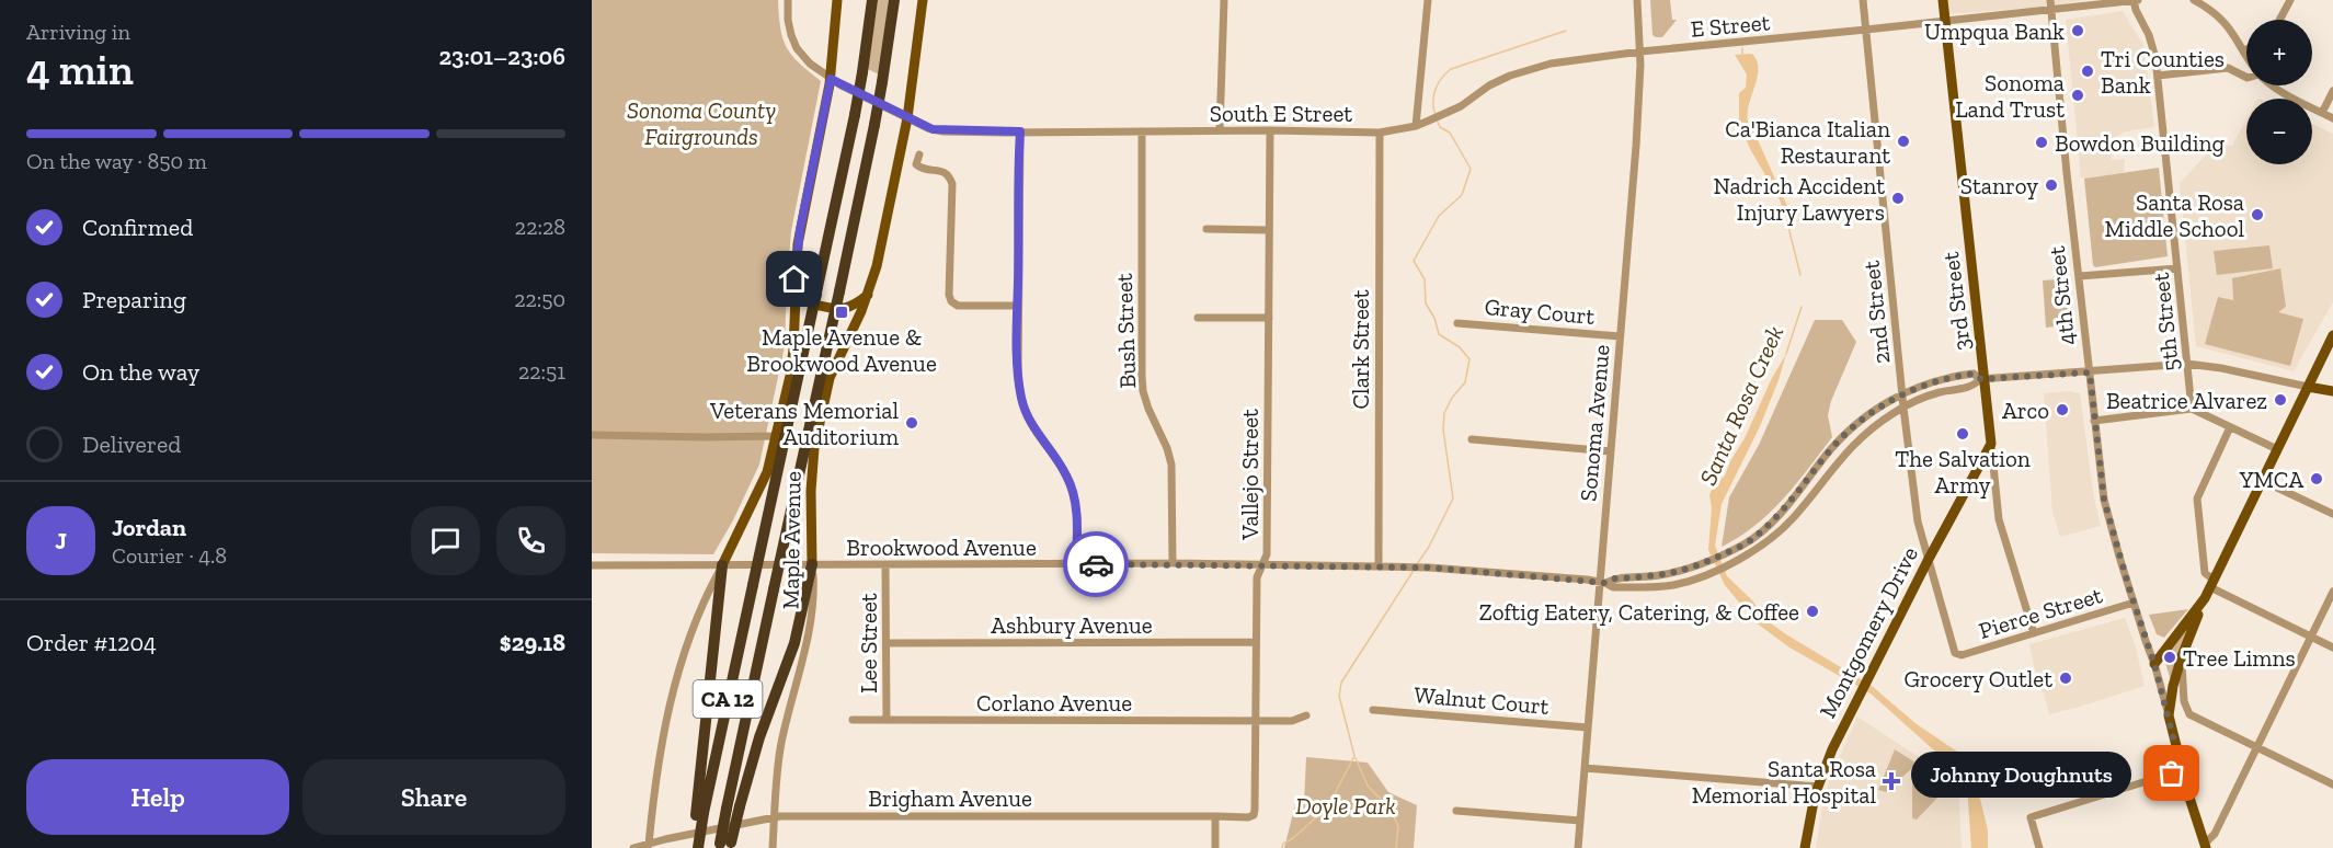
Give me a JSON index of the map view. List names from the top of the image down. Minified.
{"streets":{"highway":["CA 12"],"main road":["4th Street","3rd Street","Maple Avenue","Montgomery Drive"],"street":["E Street","South E Street","Gray Court","2nd Street","5th Street","Bush Street","Clark Street","Sonoma Avenue","Vallejo Street","Brookwood Avenue","Pierce Street","Ashbury Avenue","Lee Street","Walnut Court","Corlano Avenue","Brigham Avenue"]},"crossings":[["E Street","South E Street"],["E Street","4th Street"],["E Street","3rd Street"],["E Street","2nd Street"],["E Street","5th Street"],["E Street","Sonoma Avenue"],["South E Street","Bush Street"],["South E Street","Clark Street"],["South E Street","Sonoma Avenue"],["South E Street","Vallejo Street"],["South E Street","Maple Avenue"],["4th Street","Brookwood Avenue"],["4th Street","Pierce Street"],["3rd Street","Brookwood Avenue"],["3rd Street","Pierce Street"],["3rd Street","Montgomery Drive"],["Gray Court","Sonoma Avenue"],["2nd Street","Brookwood Avenue"],["2nd Street","Pierce Street"],["2nd Street","Montgomery Drive"],["5th Street","Brookwood Avenue"],["Bush Street","Brookwood Avenue"],["Clark Street","Brookwood Avenue"],["Sonoma Avenue","Brookwood Avenue"],["Sonoma Avenue","Walnut Court"],["Vallejo Street","Brookwood Avenue"],["Vallejo Street","Ashbury Avenue"],["Vallejo Street","Corlano Avenue"],["Vallejo Street","Brigham Avenue"],["Maple Avenue","Brookwood Avenue"],["Maple Avenue","Brigham Avenue"],["Brookwood Avenue","Lee Street"],["Ashbury Avenue","Lee Street"],["Lee Street","Corlano Avenue"]],"water":["Santa Rosa Creek"],"parks":["Sonoma County Fairgrounds","Doyle Park"],"places":{"other":["Umpqua Bank","Tri Counties Bank","Sonoma Land Trust","Ca'Bianca Italian Restaurant","Bowdon Building","Stanroy","Nadrich Accident Injury Lawyers","Santa Rosa Middle School","Beatrice Alvarez","Arco","Veterans Memorial Auditorium","The Salvation Army","YMCA","Zoftig Eatery, Catering, & Coffee","Tree Limns","Grocery Outlet","Johnny Doughnuts"],"transit":["Maple Avenue & Brookwood Avenue"],"health":["Santa Rosa Memorial Hospital"]},"page":{"heading":["4 min","Arriving in","23:01–23:06"],"panel":["Jordan","Courier · 4.8","Order #1204","$29.18"],"map_buttons":["+","−"],"bar":"On the way · 850 m","list":[["Confirmed","22:28"],["Preparing","22:50"],["On the way","22:51"],"Delivered"],"round":"J","buttons":["Help","Share"],"bubble":"Johnny Doughnuts"}}
